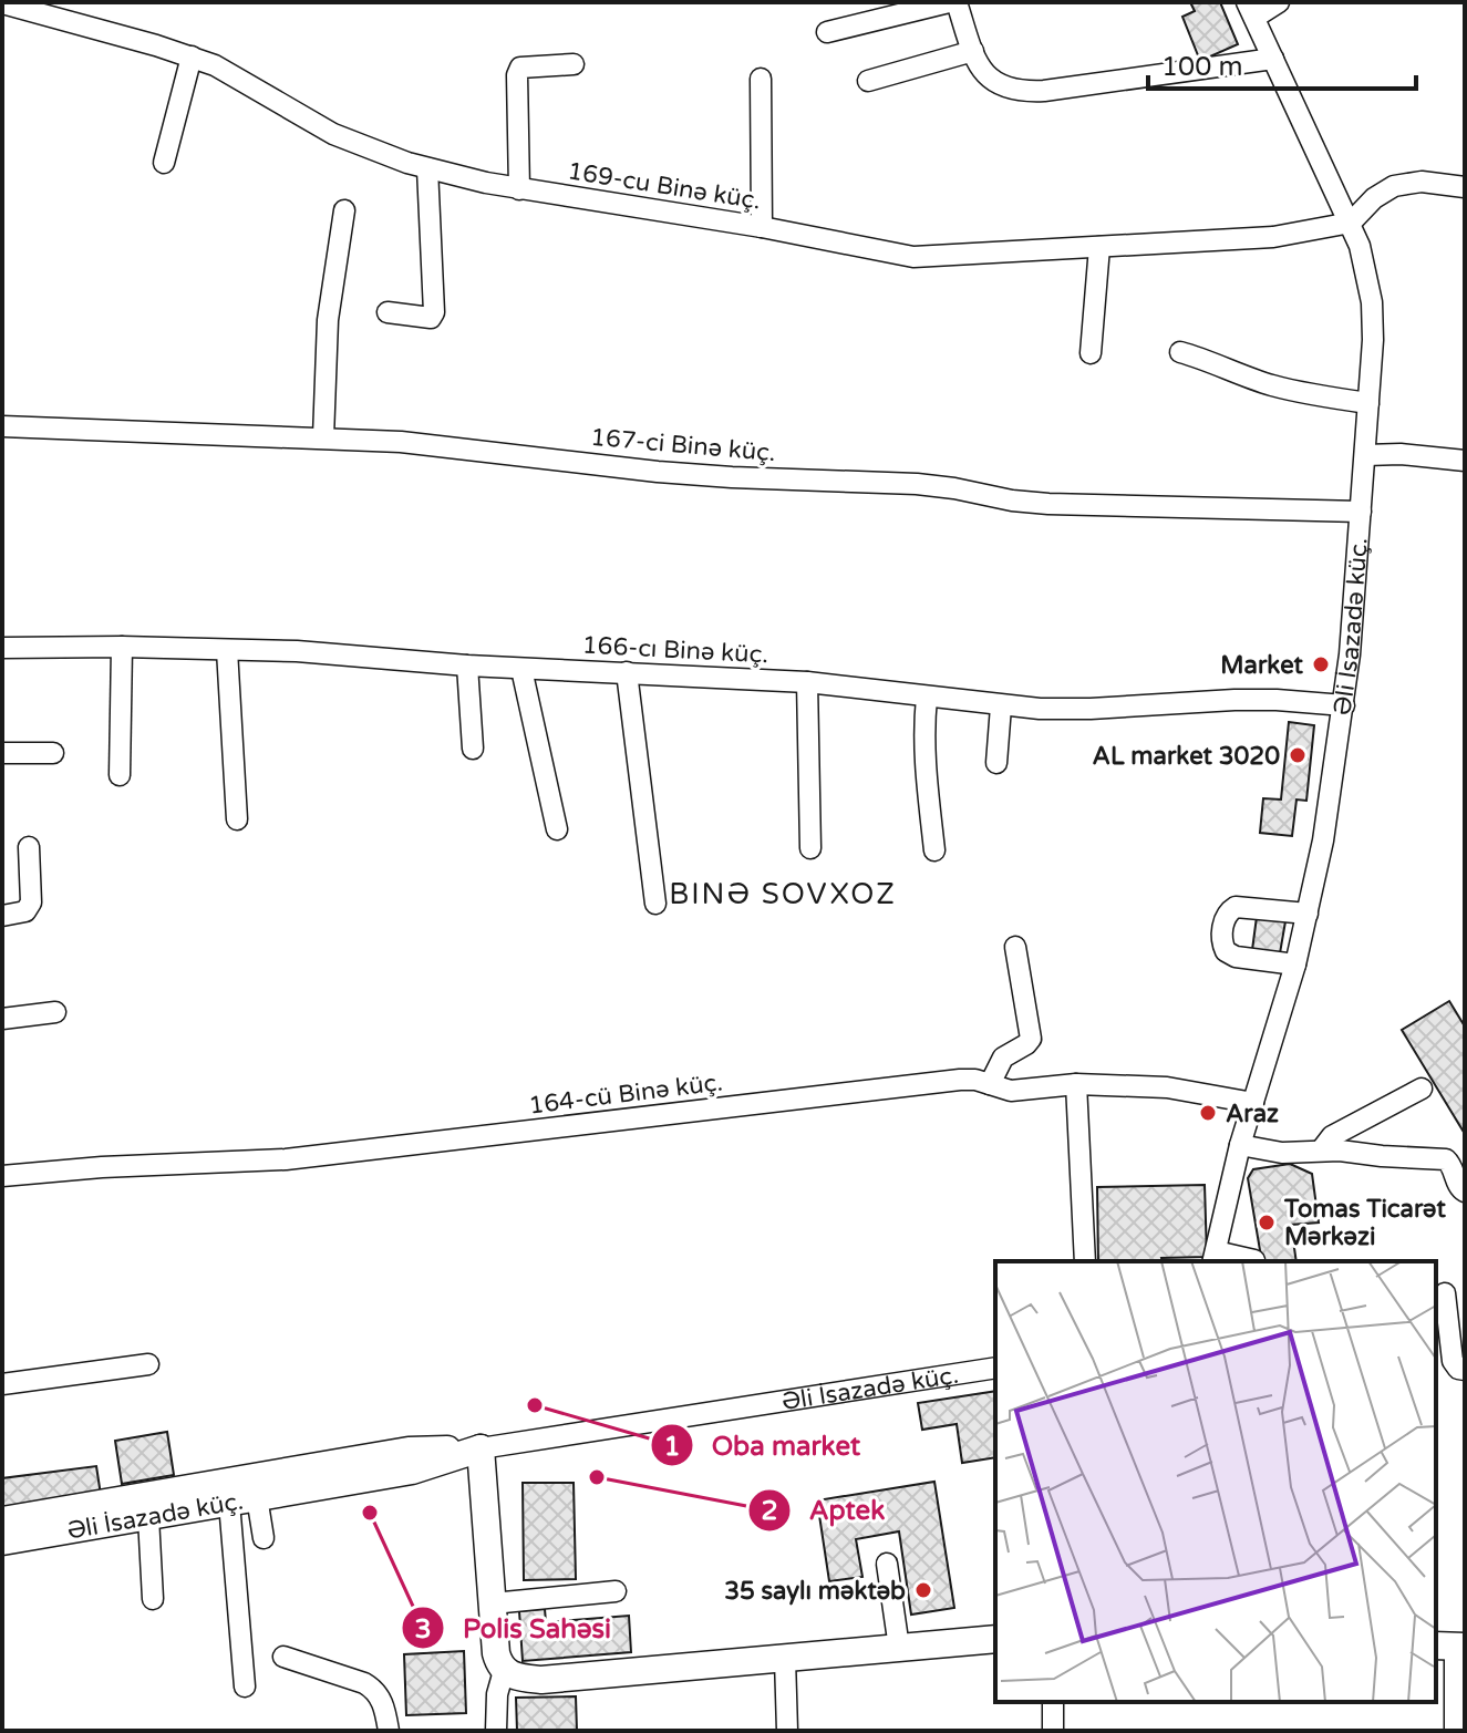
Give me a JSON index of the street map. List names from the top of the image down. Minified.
{"streets":{"main road":["Əli İsazadə küç."],"street":["169-cu Binə küç.","167-ci Binə küç.","166-cı Binə küç.","164-cü Binə küç."]},"crossings":[["169-cu Binə küç.","Əli İsazadə küç."],["167-ci Binə küç.","Əli İsazadə küç."],["Əli İsazadə küç.","166-cı Binə küç."],["Əli İsazadə küç.","164-cü Binə küç."]],"districts":["BINƏ SOVXOZ"],"places":["Market","AL market 3020","Araz","Tomas Ticarət Mərkəzi","Oba market","Aptek","Polis Sahəsi","35 saylı məktəb"],"scale_bar":"100 m"}
